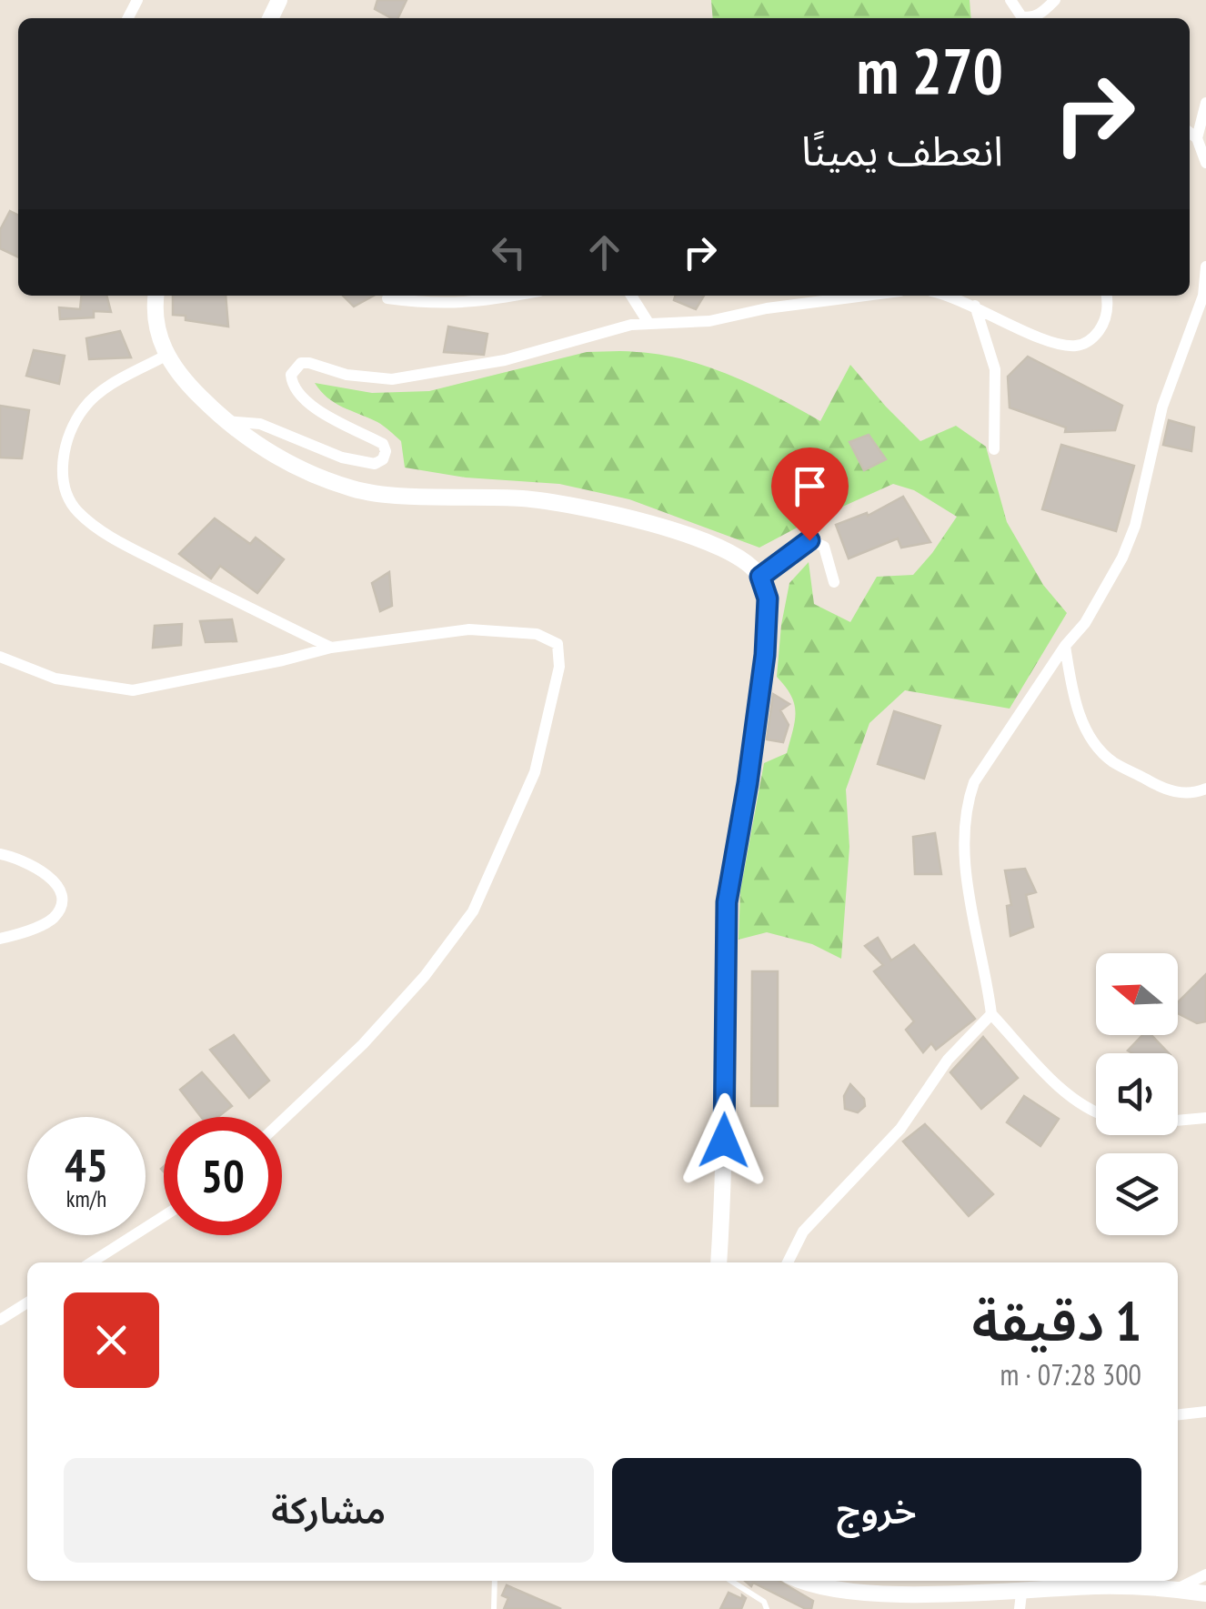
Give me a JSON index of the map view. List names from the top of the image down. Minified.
{"north":"left","page":{"turn":["270 m","انعطف يمينًا"],"speed":"45 km/h","limit":"50","heading":["1 دقيقة","300 m · 07:28"],"buttons":["خروج","مشاركة"]}}
